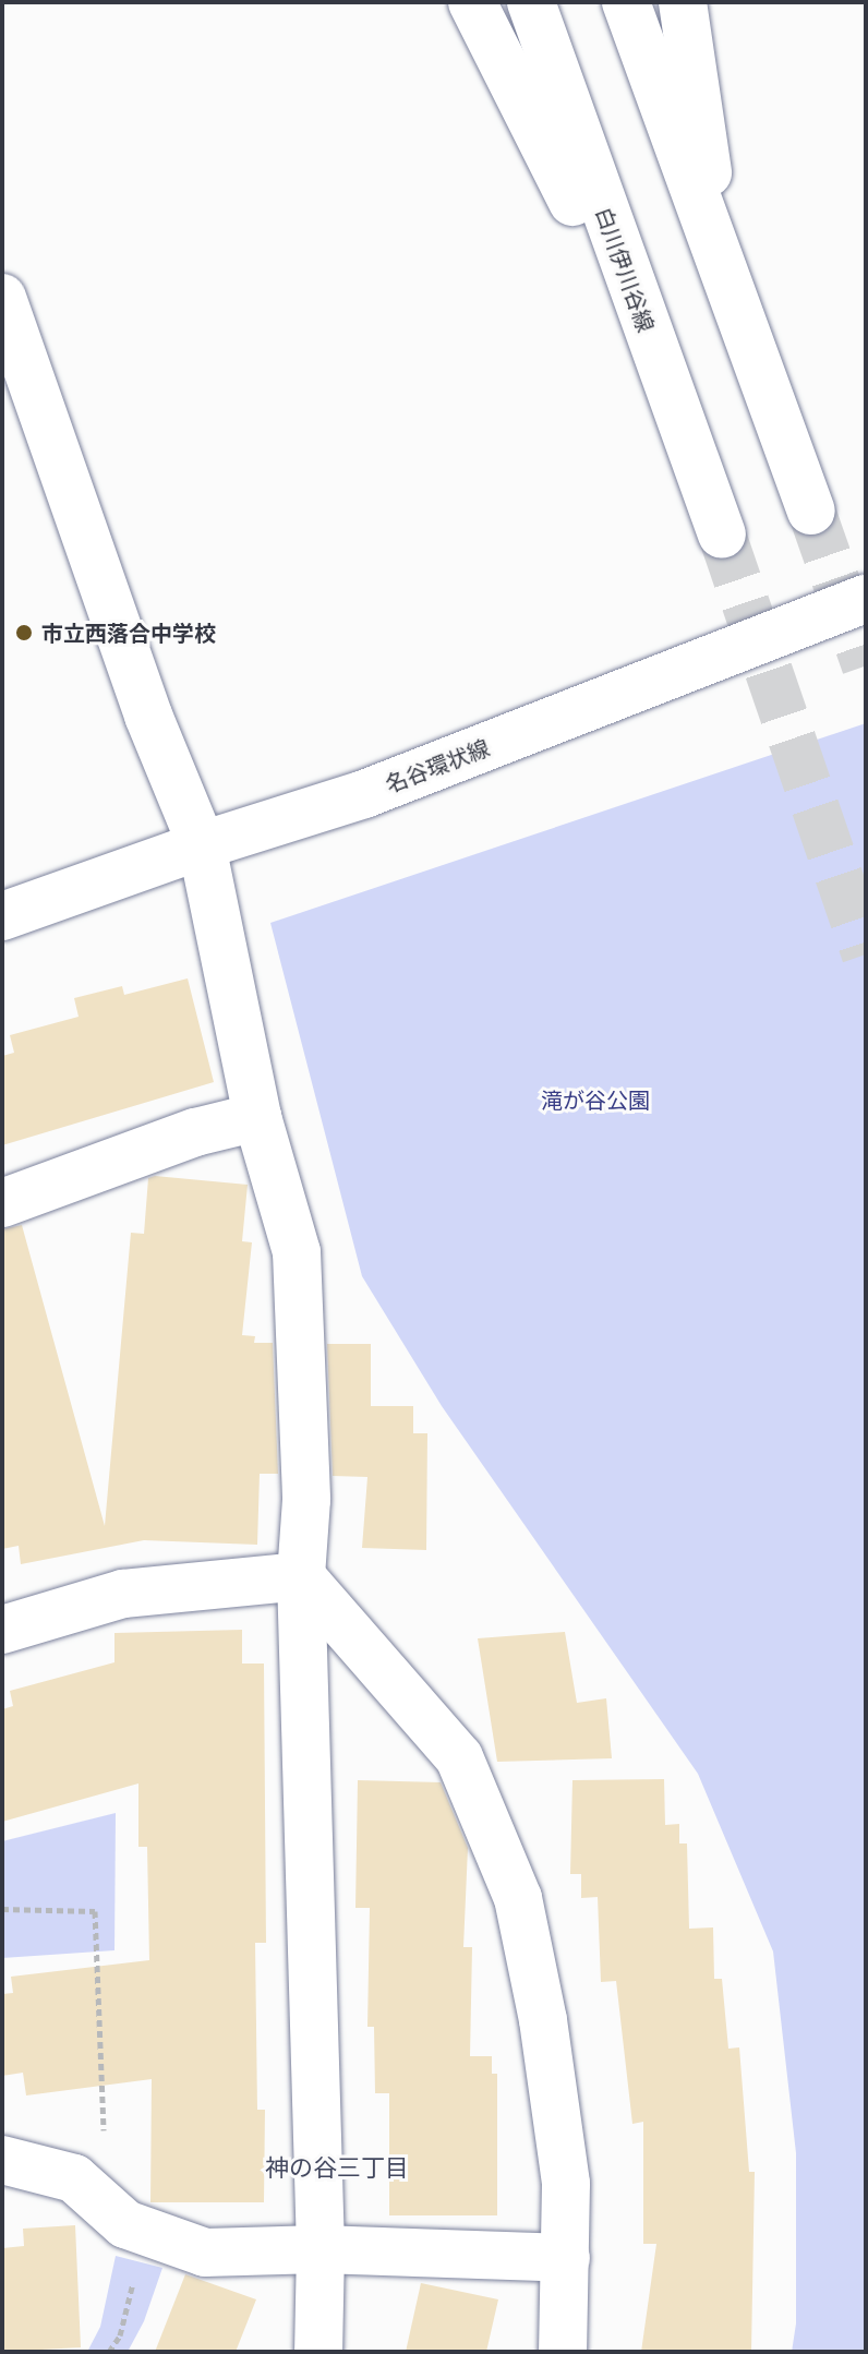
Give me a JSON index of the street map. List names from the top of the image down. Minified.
{"streets":{"street":["白川伊川谷線","名谷環状線"]},"districts":["神の谷三丁目"],"parks":["滝が谷公園"],"places":["市立西落合中学校"]}
